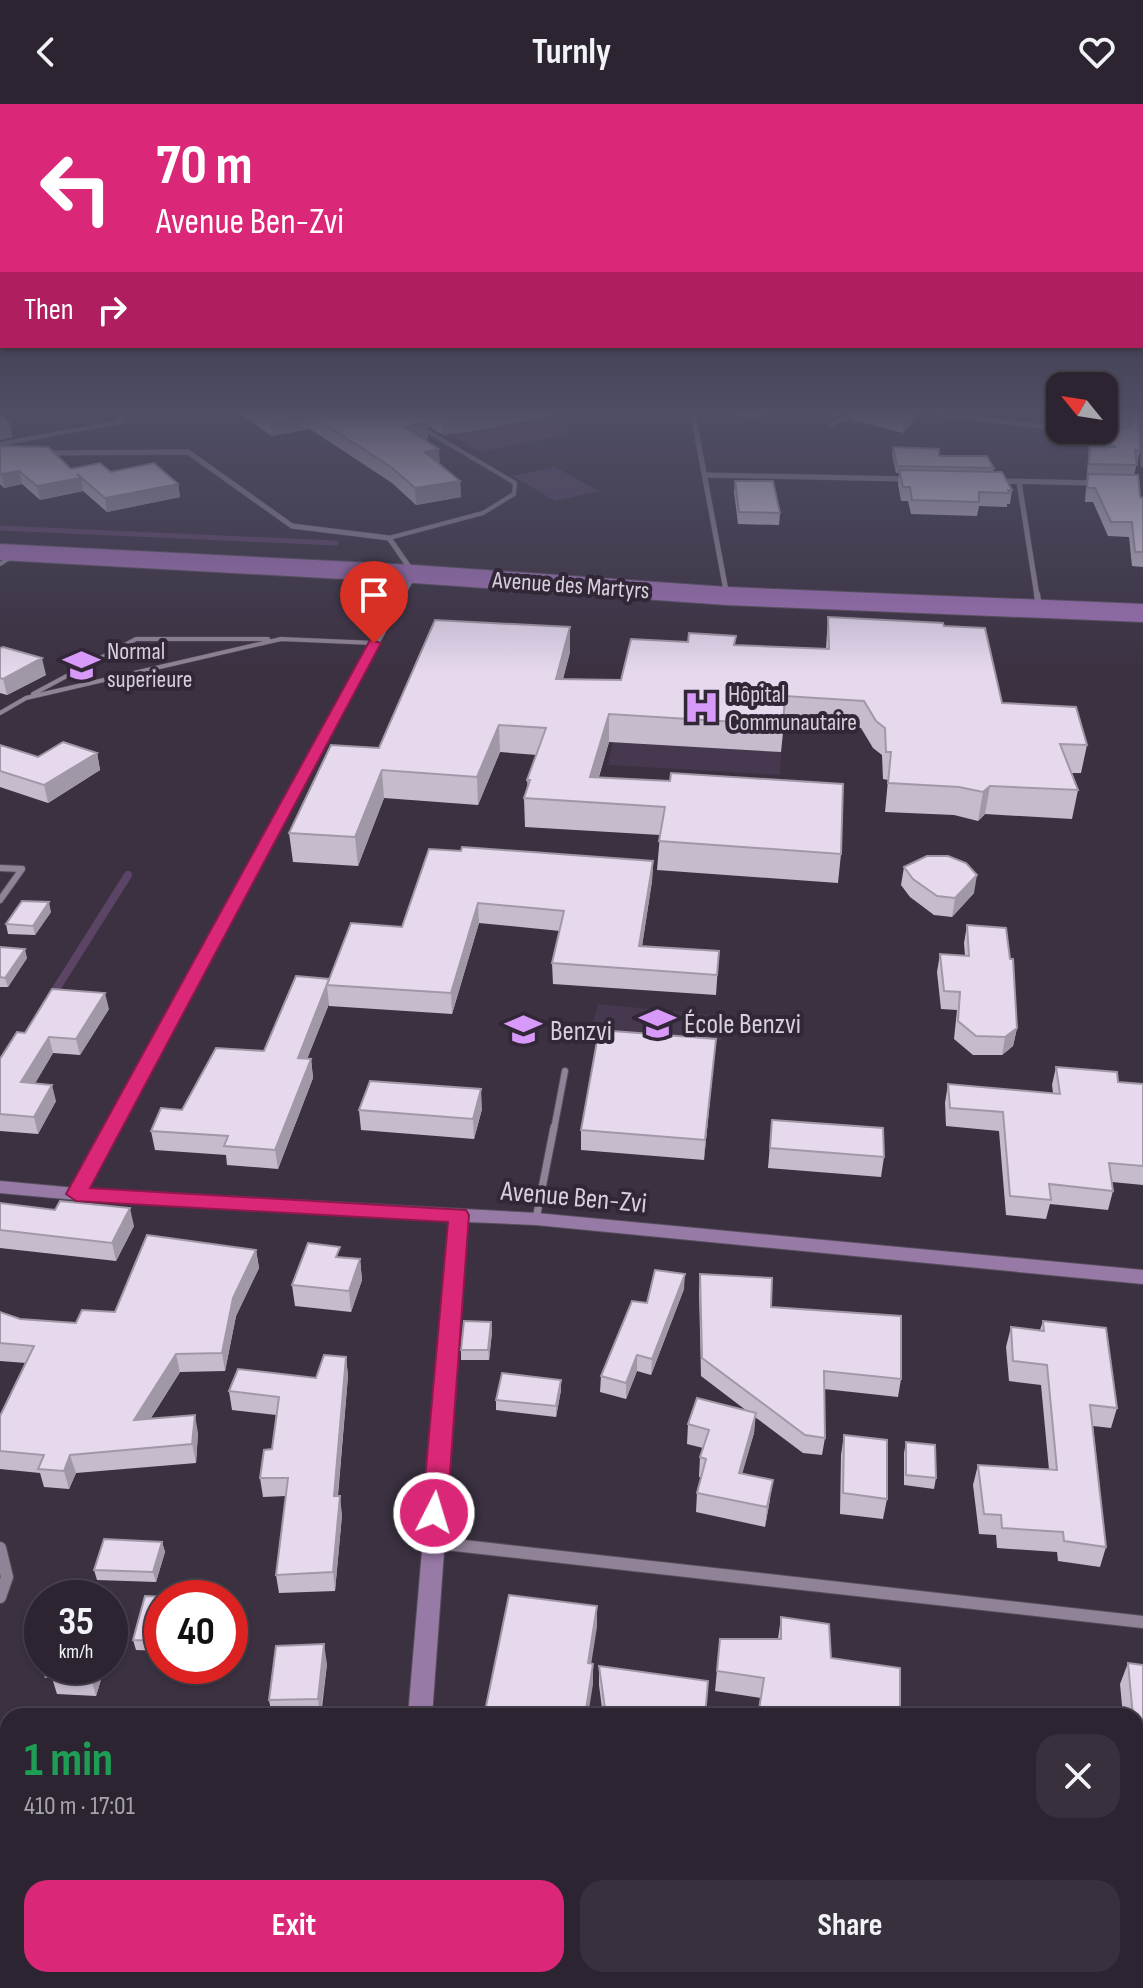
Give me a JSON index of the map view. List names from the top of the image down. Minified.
{"streets":{"main road":["Avenue des Martyrs"],"street":["Avenue Ben-Zvi"]},"places":{"school or university":["Normal superieure","École Benzvi","Benzvi"],"hospital":["Hôpital Communautaire"]},"north":"top left","page":{"header":"Turnly","turn":["70 m","Avenue Ben-Zvi"],"then":"Then","speed":"35 km/h","limit":"40","heading":["1 min","410 m · 17:01"],"buttons":["Exit","Share"]}}
